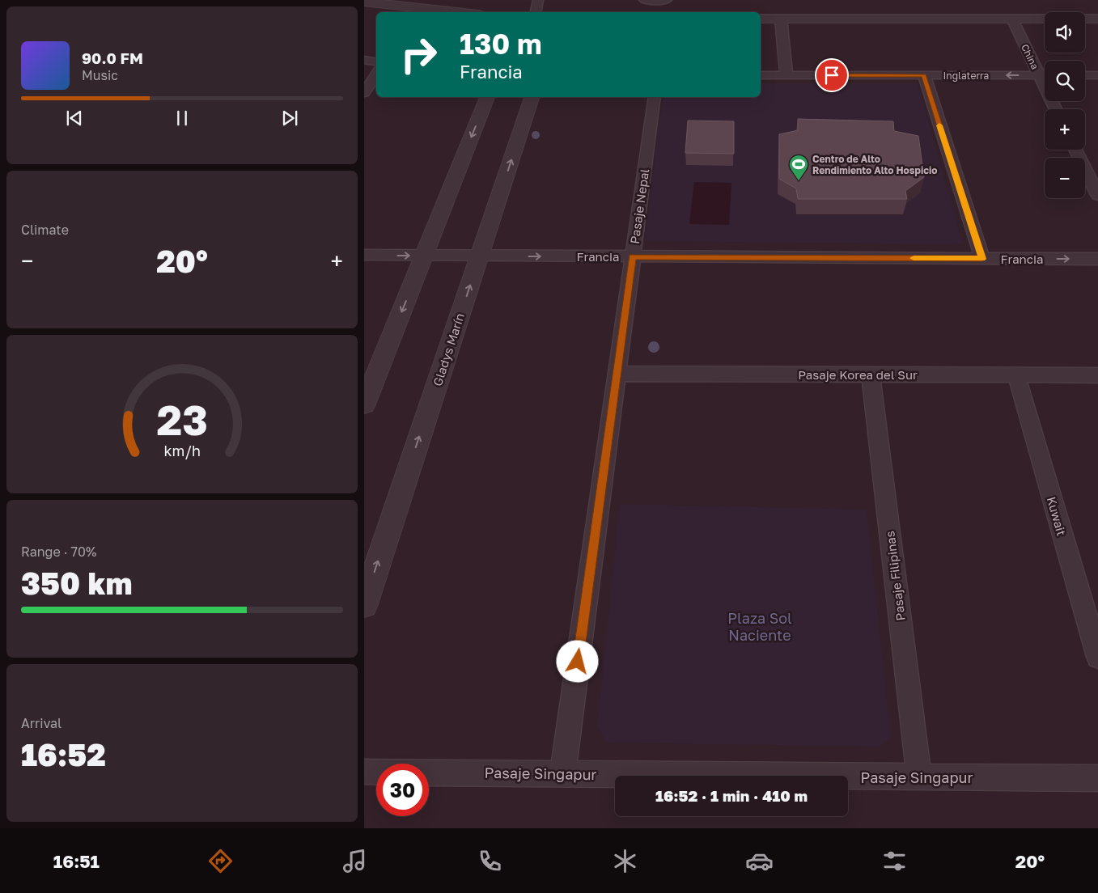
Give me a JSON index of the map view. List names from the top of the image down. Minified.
{"streets":{"street":["China","Inglaterra","Pasaje Nepal","Francia","Gladys Marín","Pasaje Korea del Sur","Kuwait","Pasaje Filipinas","Pasaje Singapur"]},"crossings":[["China","Inglaterra"],["Pasaje Nepal","Francia"],["Pasaje Nepal","Pasaje Korea del Sur"],["Pasaje Nepal","Pasaje Singapur"],["Francia","Gladys Marín"],["Pasaje Korea del Sur","Kuwait"],["Pasaje Korea del Sur","Pasaje Filipinas"],["Pasaje Filipinas","Pasaje Singapur"]],"one_way":["Francia"],"parks":["Plaza Sol Naciente"],"places":{"sports":["Centro de Alto Rendimiento Alto Hospicio"]},"page":{"map_buttons":["+","−"],"turn":["130 m","Francia"],"song":["90.0 FM","Music"],"tile":["Climate",["Range · 70%","350 km"],["Arrival","16:52"]],"heat":["−","20°","+"],"limit":"30","trip":"16:52 · 1 min · 410 m","tabs":["16:51","20°"],"gauge":["23","km/h"]}}
